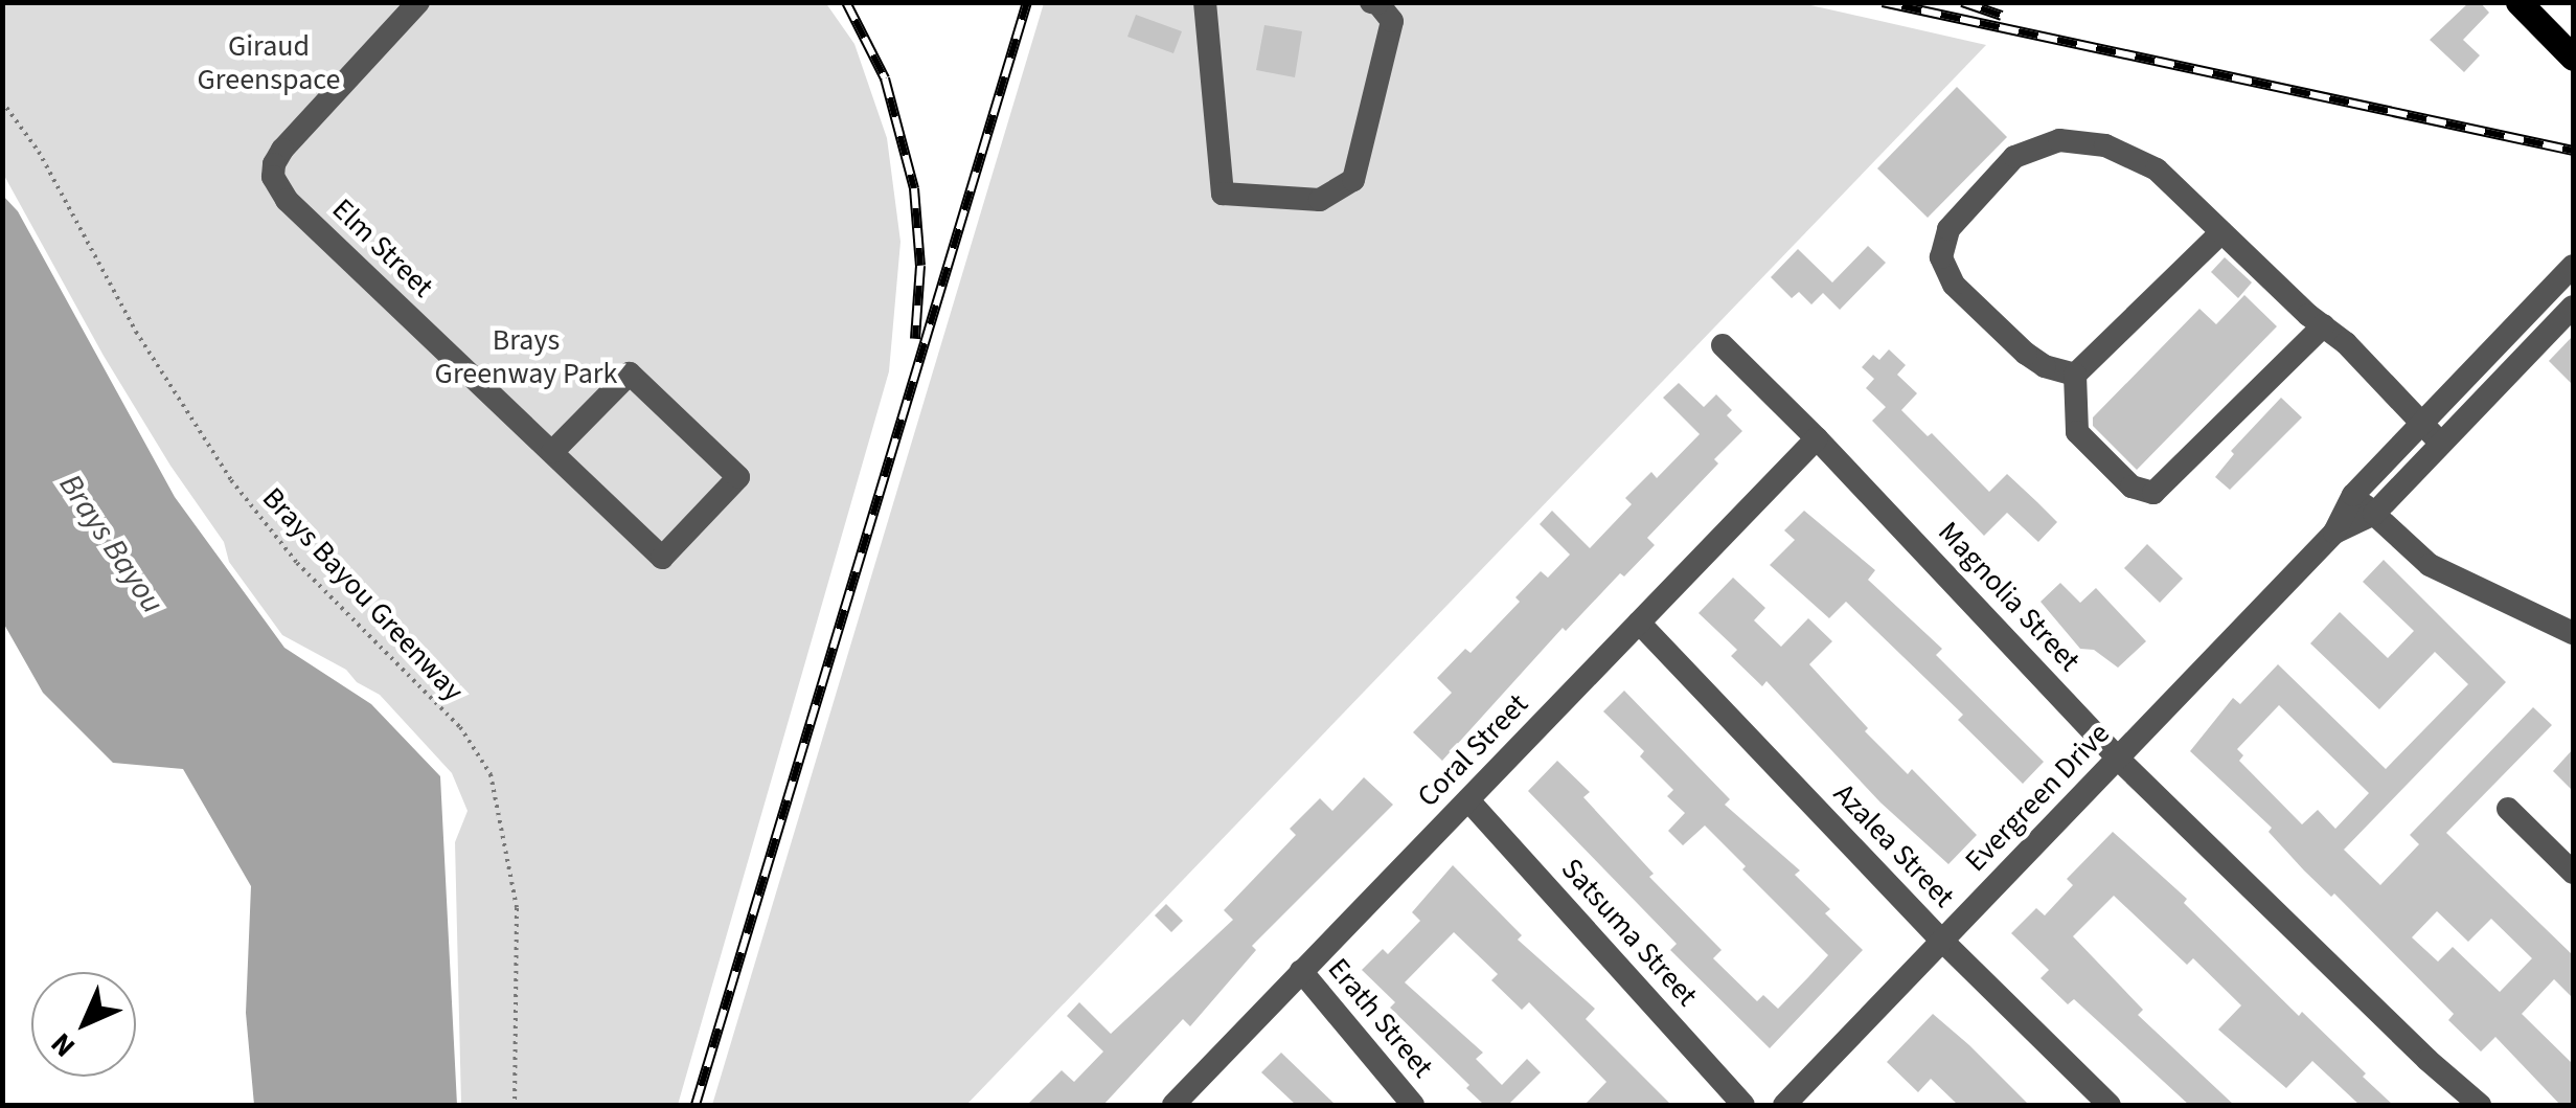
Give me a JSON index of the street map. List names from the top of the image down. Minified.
{"streets":{"street":["Elm Street","Magnolia Street","Coral Street","Evergreen Drive","Azalea Street","Satsuma Street","Erath Street"],"path":["Brays Bayou Greenway"]},"crossings":[["Magnolia Street","Coral Street"],["Magnolia Street","Evergreen Drive"],["Coral Street","Azalea Street"],["Coral Street","Satsuma Street"],["Coral Street","Erath Street"],["Evergreen Drive","Azalea Street"]],"water":["Brays Bayou"],"parks":["Giraud Greenspace","Brays Greenway Park"],"north":"bottom left"}
